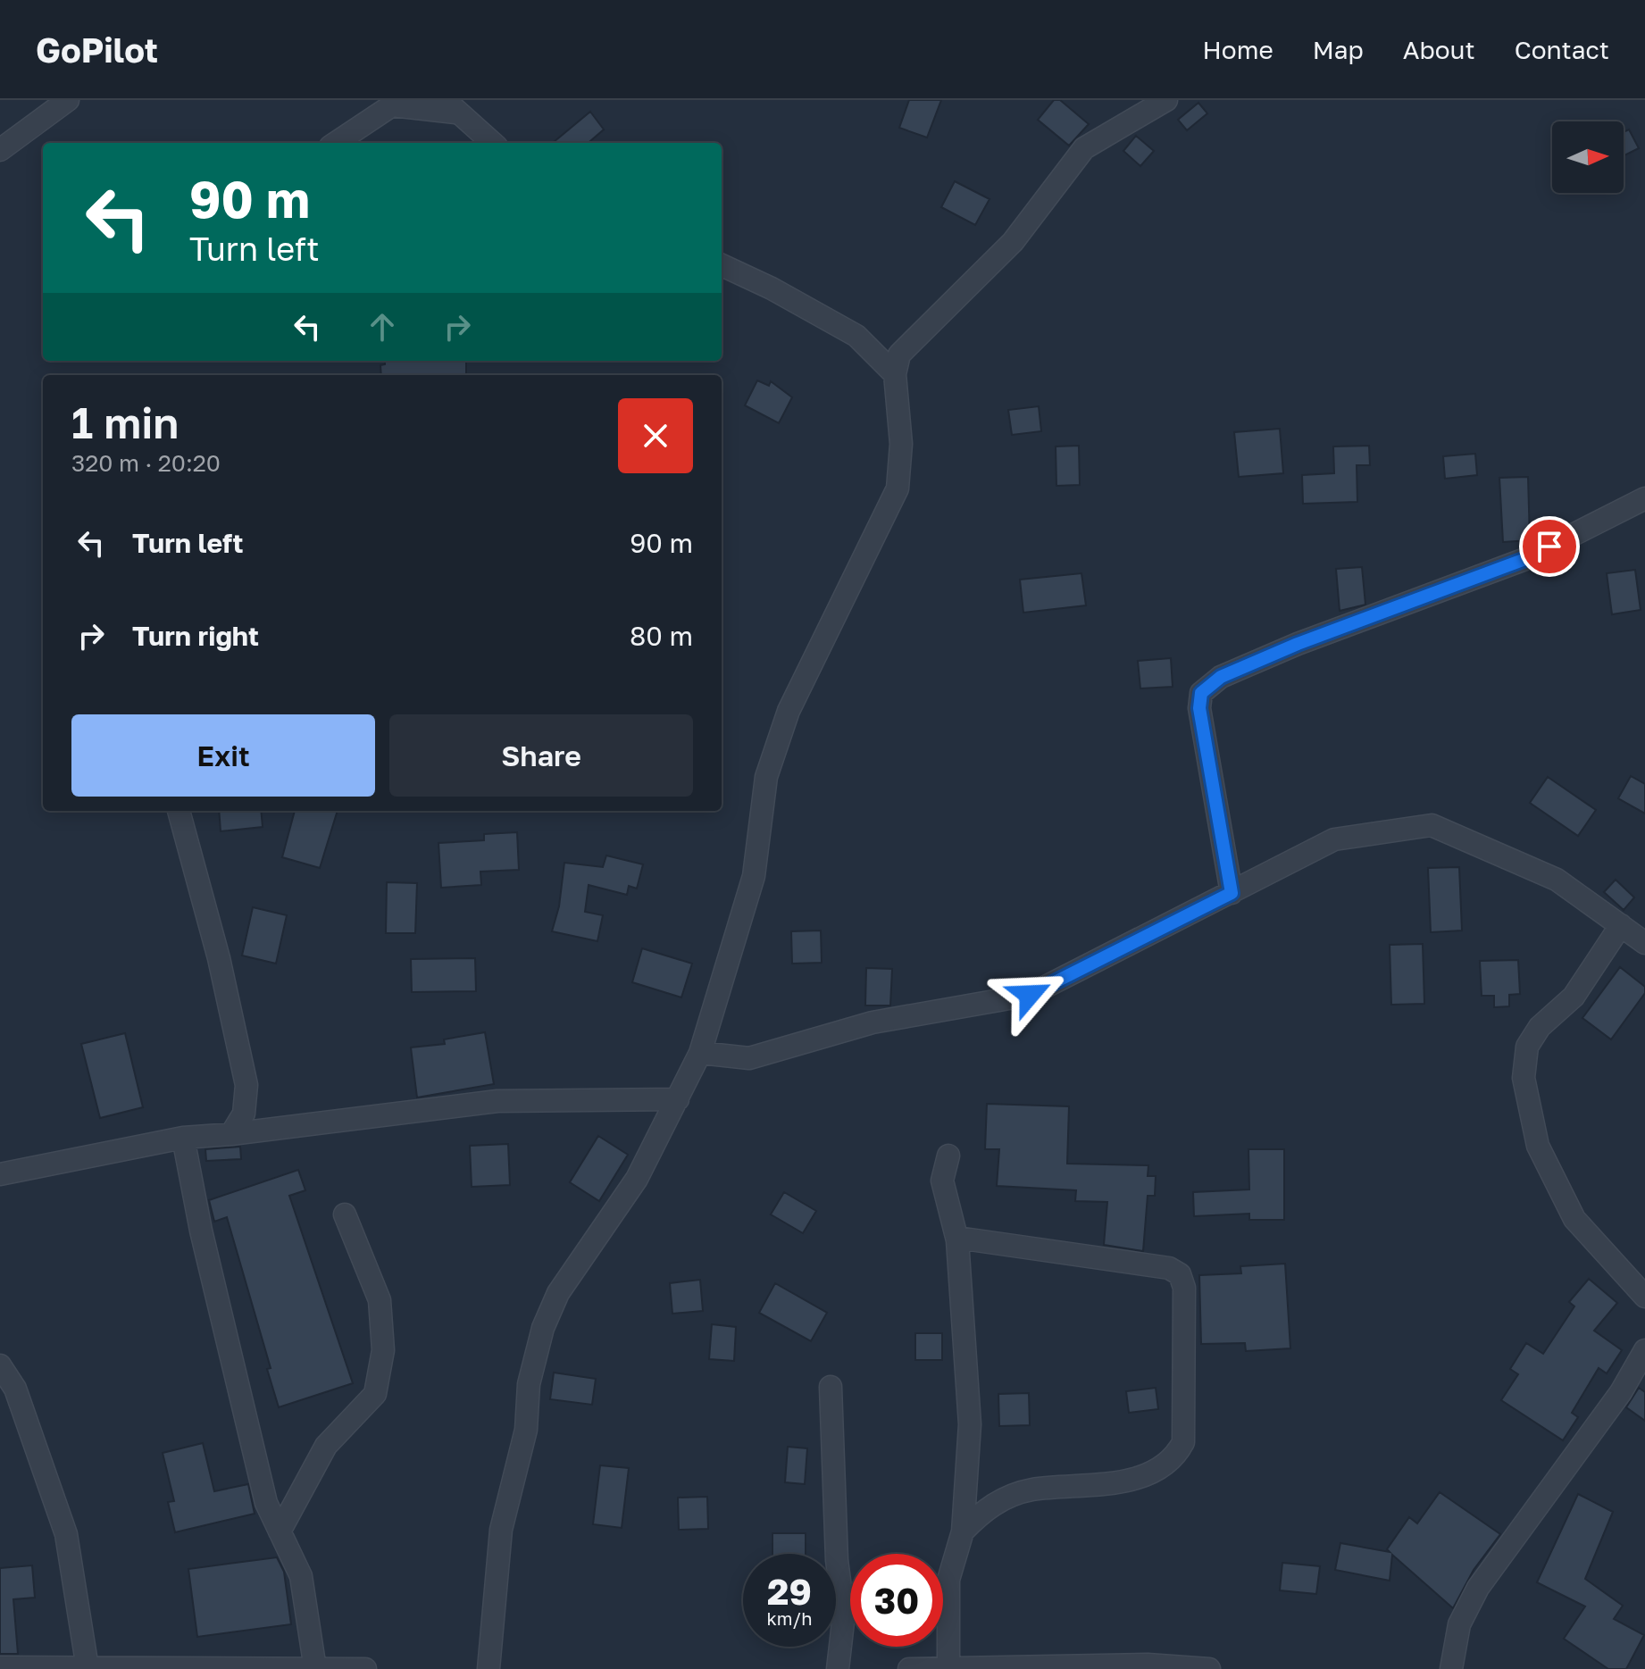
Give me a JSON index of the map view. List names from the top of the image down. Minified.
{"north":"right","page":{"header":"GoPilot","nav":["Home","Map","About","Contact"],"turn":["90 m","Turn left"],"heading":["1 min","320 m · 20:20"],"list":[{"name":"Turn left","value":"90 m"},{"name":"Turn right","value":"80 m"}],"buttons":["Exit","Share"],"speed":"29 km/h","limit":"30"}}
